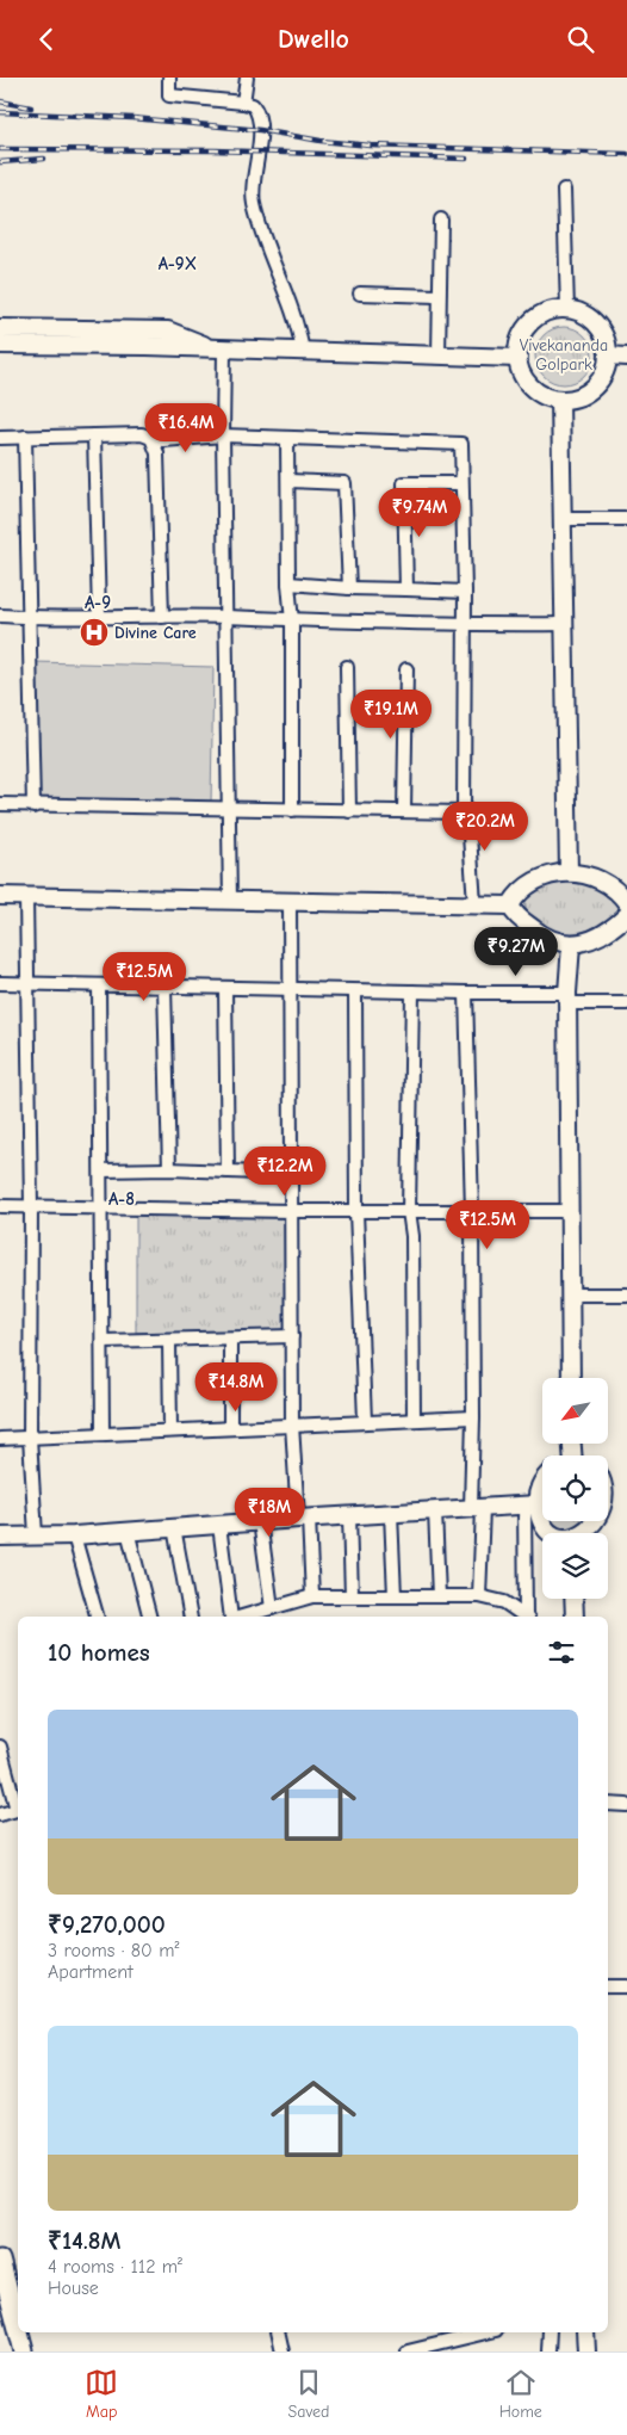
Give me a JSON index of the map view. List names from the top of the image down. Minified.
{"districts":["A-9X","A-9","A-8"],"parks":["Vivekananda Golpark"],"places":{"hospital":["Divine Care"]},"north":"bottom left","page":{"header":"Dwello","price":["₹16.4M","₹9.74M","₹19.1M","₹20.2M","₹9.27M","₹12.5M","₹12.2M","₹12.5M","₹14.8M","₹18M"],"heading":"10 homes","list":[{"name":"₹9,270,000","note":"3 rooms · 80 m² · Apartment"},{"name":"₹14.8M","note":"4 rooms · 112 m² · House"}],"tabs":["Map","Saved","Home"]}}
